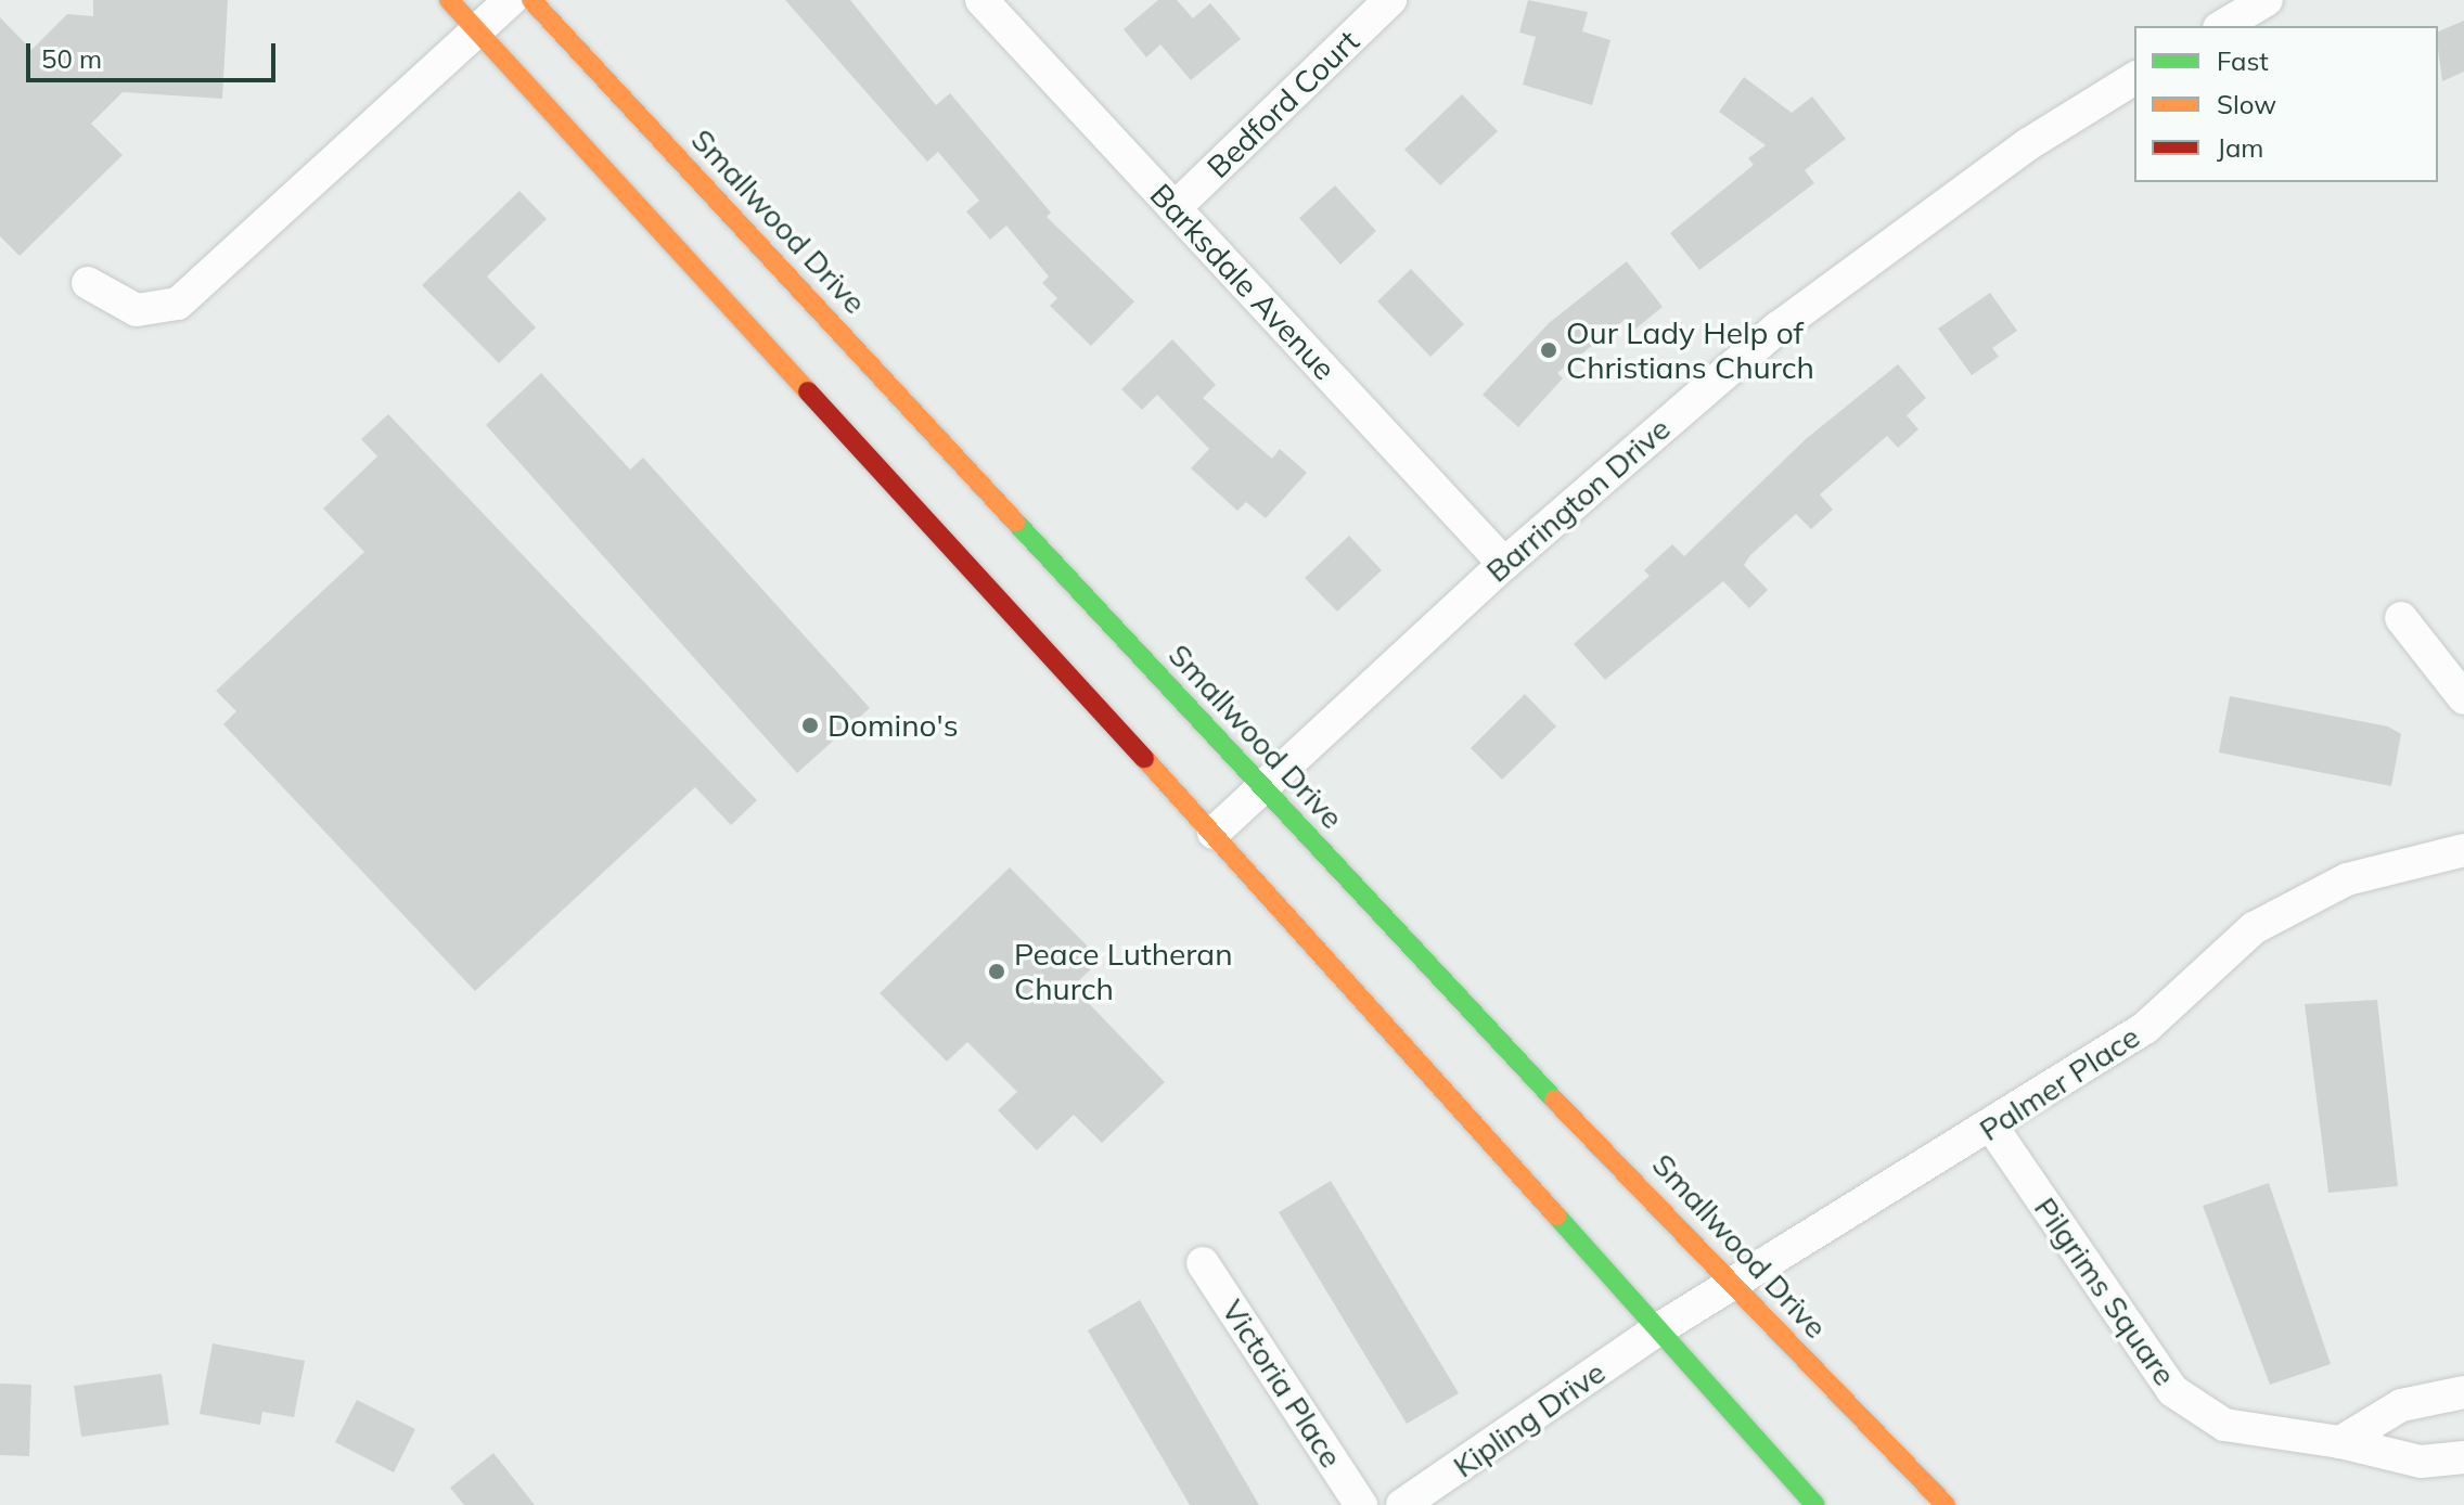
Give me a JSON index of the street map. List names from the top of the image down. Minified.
{"streets":{"main road":["Smallwood Drive"],"street":["Bedford Court","Barksdale Avenue","Barrington Drive","Palmer Place","Pilgrims Square","Victoria Place","Kipling Drive"]},"crossings":[["Bedford Court","Barksdale Avenue"],["Smallwood Drive","Barrington Drive"],["Smallwood Drive","Palmer Place"],["Barksdale Avenue","Barrington Drive"],["Palmer Place","Pilgrims Square"],["Palmer Place","Kipling Drive"]],"places":["Our Lady Help of Christians Church","Domino's","Peace Lutheran Church"],"legend":["Fast","Slow","Jam"],"scale_bar":"50 m"}
